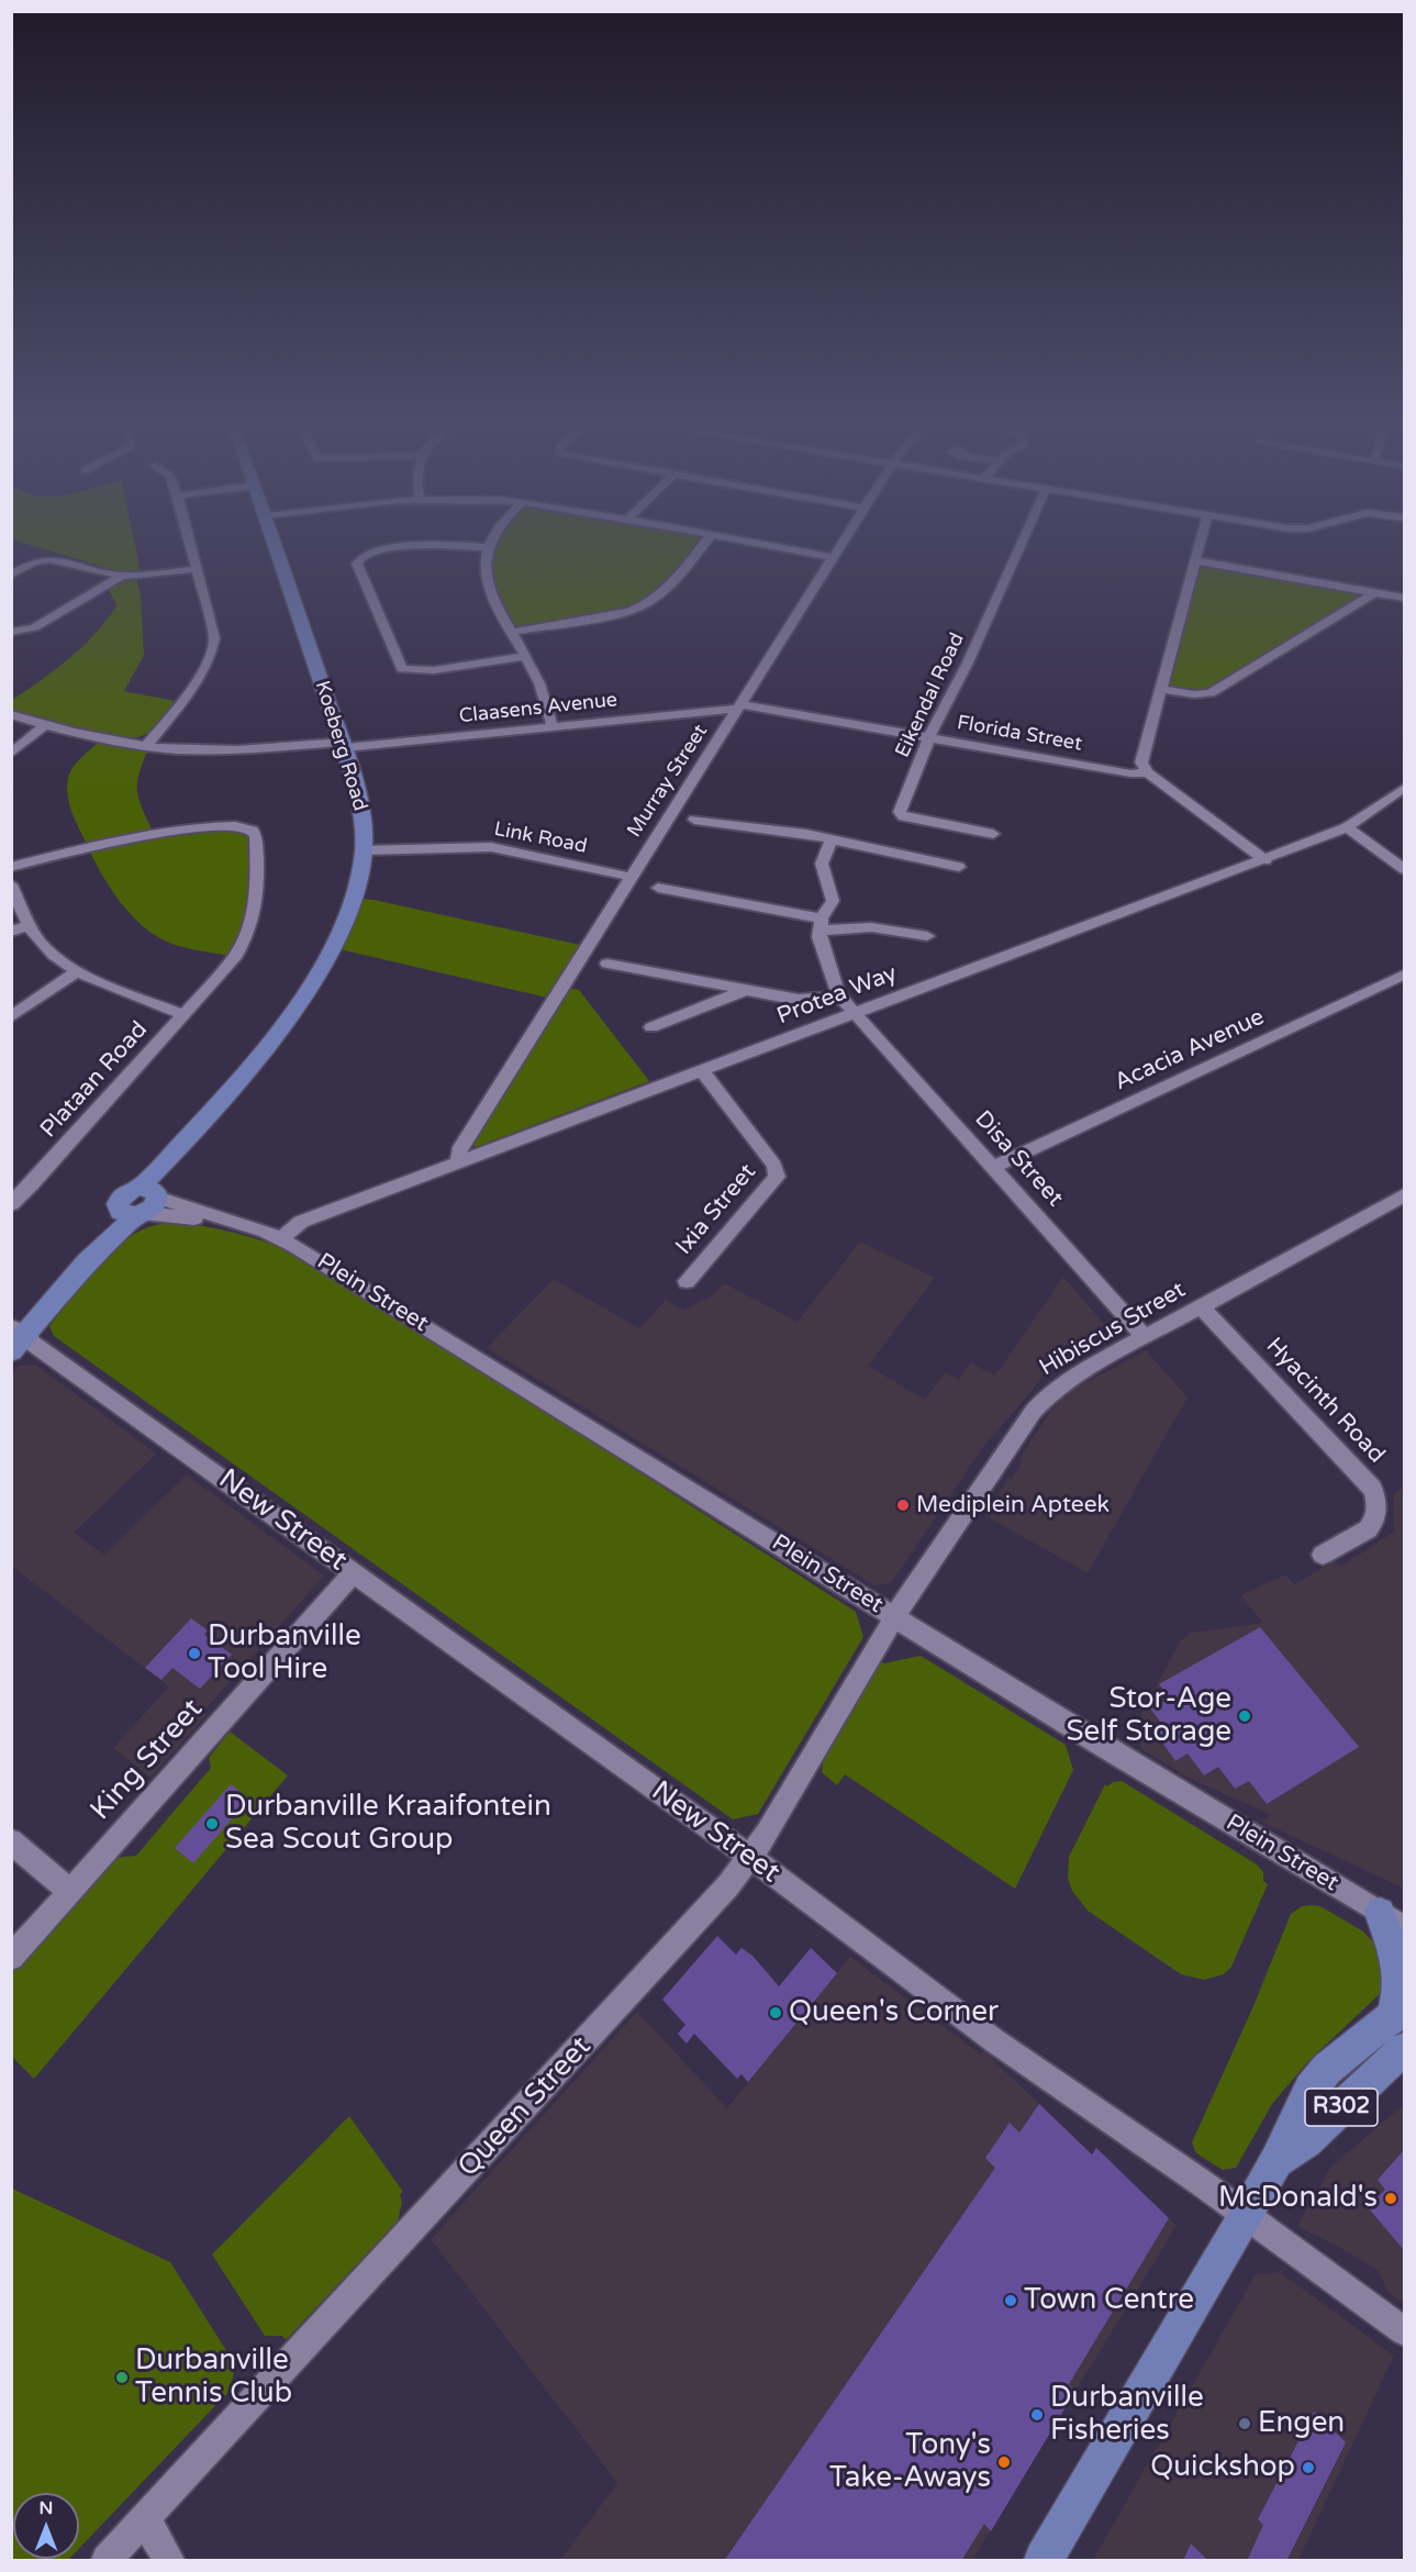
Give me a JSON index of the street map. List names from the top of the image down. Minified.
{"streets":{"main road":["Koeberg Road","R302"],"street":["Eikendal Road","Claasens Avenue","Florida Street","Murray Street","Link Road","Protea Way","Acacia Avenue","Plataan Road","Disa Street","Ixia Street","Plein Street","Hibiscus Street","Hyacinth Road","New Street","King Street","Queen Street"]},"crossings":[["Eikendal Road","Florida Street"],["Claasens Avenue","Florida Street"],["Claasens Avenue","Koeberg Road"],["Claasens Avenue","Murray Street"],["Florida Street","Murray Street"],["Koeberg Road","Link Road"],["Koeberg Road","Plein Street"],["Koeberg Road","New Street"],["Murray Street","Link Road"],["Murray Street","Protea Way"],["Protea Way","Disa Street"],["Protea Way","Ixia Street"],["Protea Way","Plein Street"],["Acacia Avenue","Disa Street"],["Disa Street","Hibiscus Street"],["Plein Street","Hibiscus Street"],["Plein Street","Queen Street"],["Hibiscus Street","Hyacinth Road"],["Hibiscus Street","Queen Street"],["New Street","King Street"],["New Street","Queen Street"],["New Street","R302"]],"places":["Mediplein Apteek","Durbanville Tool Hire","Stor-Age Self Storage","Durbanville Kraaifontein Sea Scout Group","Queen's Corner","McDonald's","Town Centre","Durbanville Tennis Club","Durbanville Fisheries","Engen","Tony's Take-Aways","Quickshop"],"north":"top"}
